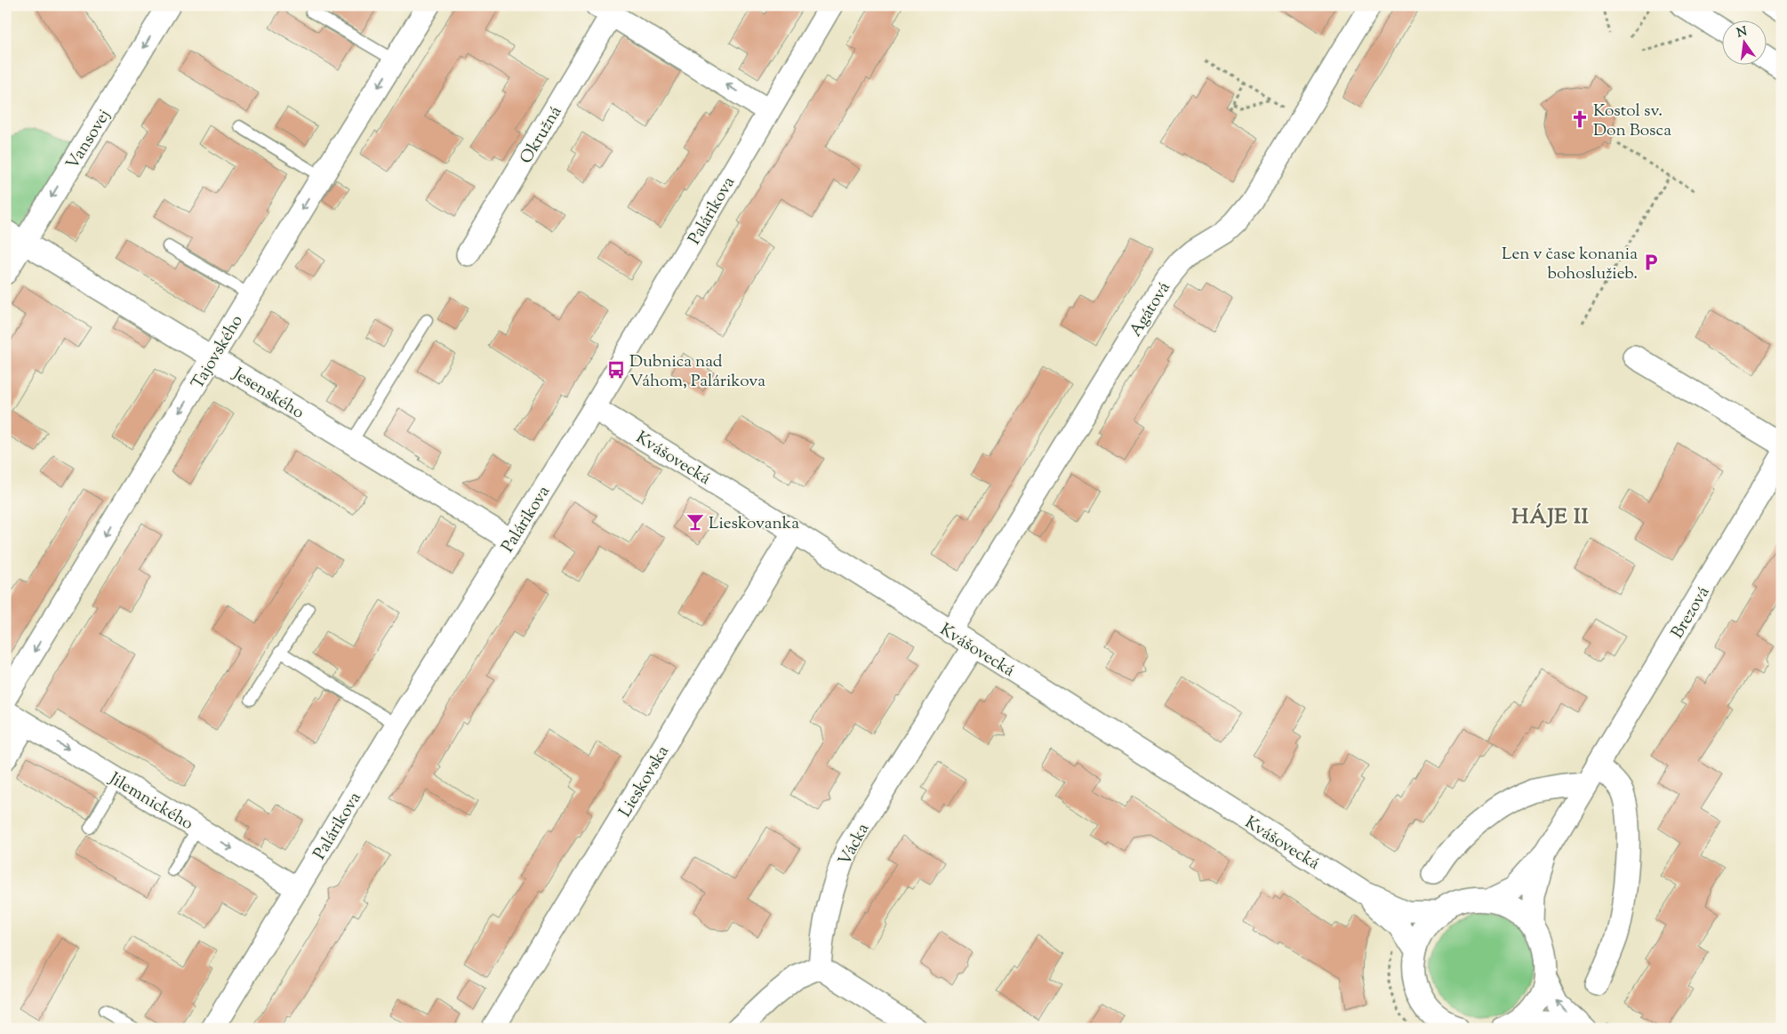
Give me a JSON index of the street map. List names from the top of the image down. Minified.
{"streets":{"street":["Okružná","Vansovej","Palárikova","Agátová","Tajovského","Jesenského","Kvášovecká","Brezová","Lieskovska","Jilemnického","Vácka"]},"crossings":[["Okružná","Palárikova"],["Vansovej","Jesenského"],["Palárikova","Jesenského"],["Palárikova","Kvášovecká"],["Palárikova","Jilemnického"],["Agátová","Kvášovecká"],["Tajovského","Jesenského"],["Kvášovecká","Lieskovska"],["Kvášovecká","Vácka"]],"one_way":["Okružná","Vansovej","Tajovského","Jilemnického"],"districts":["HÁJE II"],"places":{"church":["Kostol sv. Don Bosca"],"parking":["Len v čase konania bohoslužieb."],"bus stop":["Dubnica nad Váhom, Palárikova"],"bar":["Lieskovanka"]},"north":"top"}
